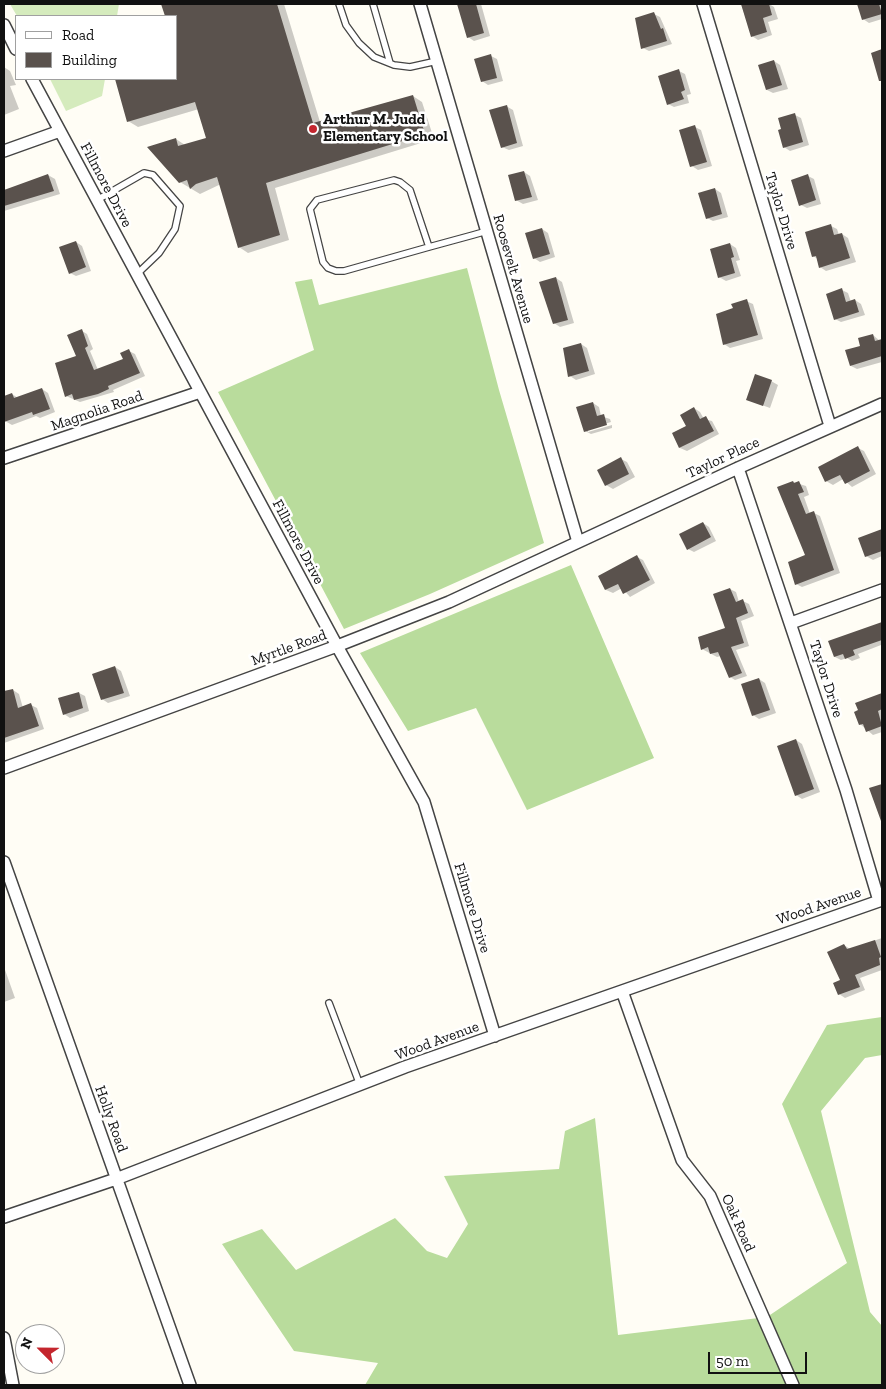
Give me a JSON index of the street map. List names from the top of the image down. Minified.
{"streets":{"street":["Fillmore Drive","Taylor Drive","Roosevelt Avenue","Magnolia Road","Taylor Place","Myrtle Road","Wood Avenue","Holly Road","Oak Road"]},"crossings":[["Fillmore Drive","Magnolia Road"],["Fillmore Drive","Myrtle Road"],["Fillmore Drive","Wood Avenue"],["Taylor Drive","Taylor Place"],["Taylor Drive","Wood Avenue"],["Roosevelt Avenue","Taylor Place"],["Roosevelt Avenue","Myrtle Road"],["Taylor Place","Myrtle Road"],["Wood Avenue","Holly Road"],["Wood Avenue","Oak Road"]],"places":["Arthur M. Judd Elementary School"],"legend":["Road","Building"],"scale_bar":"50 m","north":"top left"}
